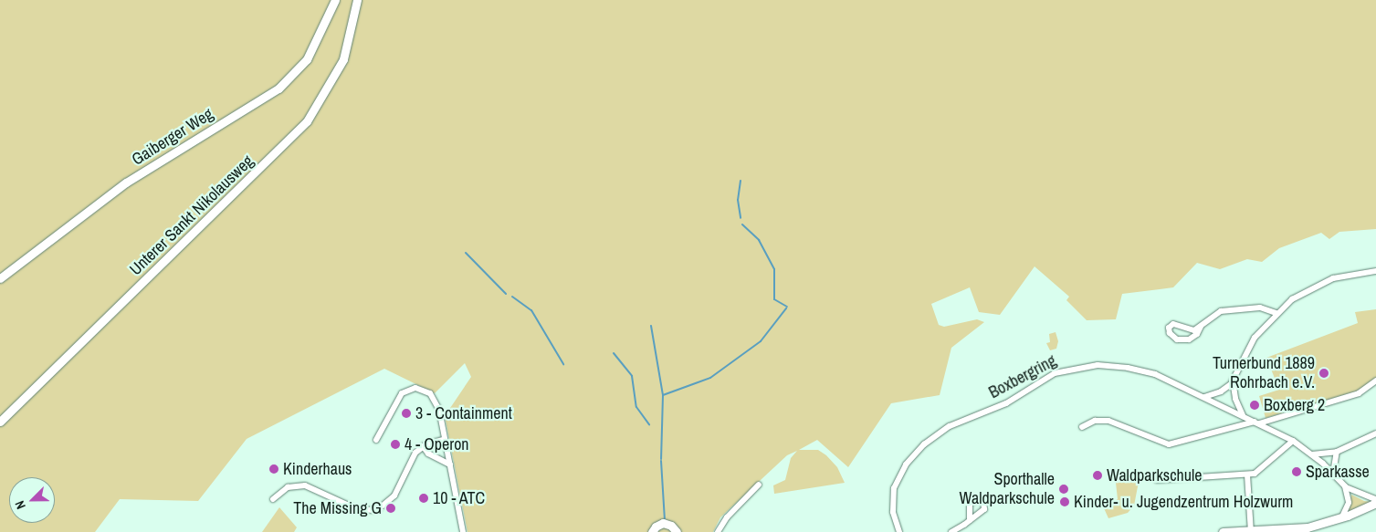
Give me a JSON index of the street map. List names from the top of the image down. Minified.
{"streets":{"street":["Gaiberger Weg","Unterer Sankt Nikolausweg","Boxbergring"]},"places":["Turnerbund 1889 Rohrbach e.V.","Boxberg 2","3 - Containment","4 - Operon","Kinderhaus","Sparkasse","Waldparkschule","Sporthalle Waldparkschule","10 - ATC","Kinder- u. Jugendzentrum Holzwurm","The Missing G"],"north":"bottom left"}
